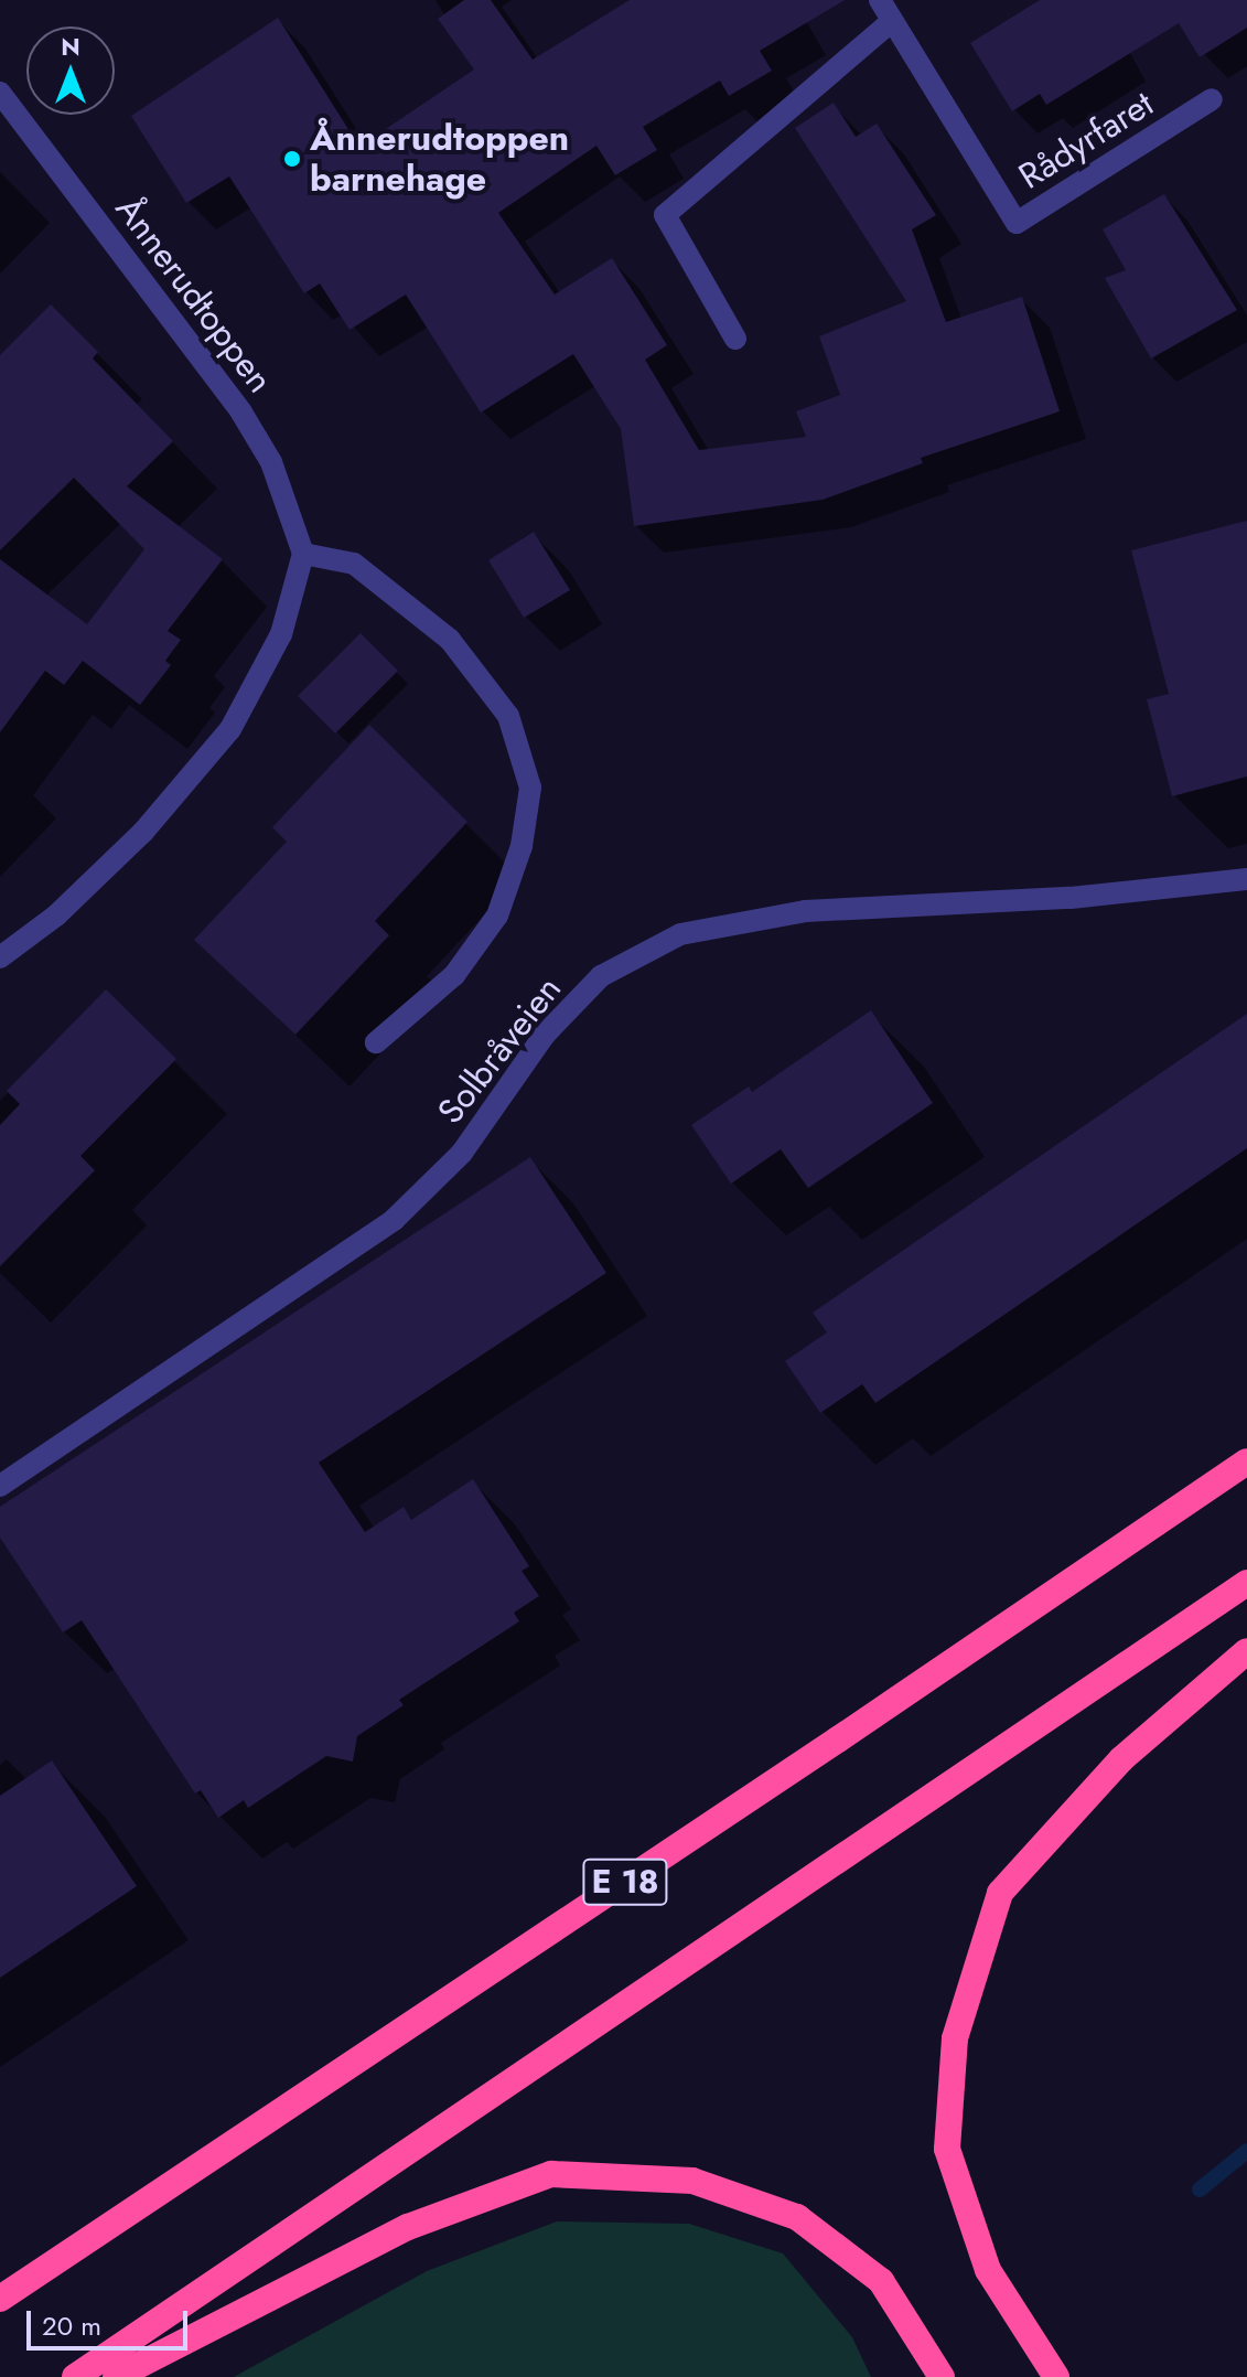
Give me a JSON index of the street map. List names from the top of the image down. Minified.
{"streets":{"highway":["E 18"],"street":["Rådyrfaret","Ånnerudtoppen","Solbråveien"]},"places":["Ånnerudtoppen barnehage"],"scale_bar":"20 m","north":"top"}
